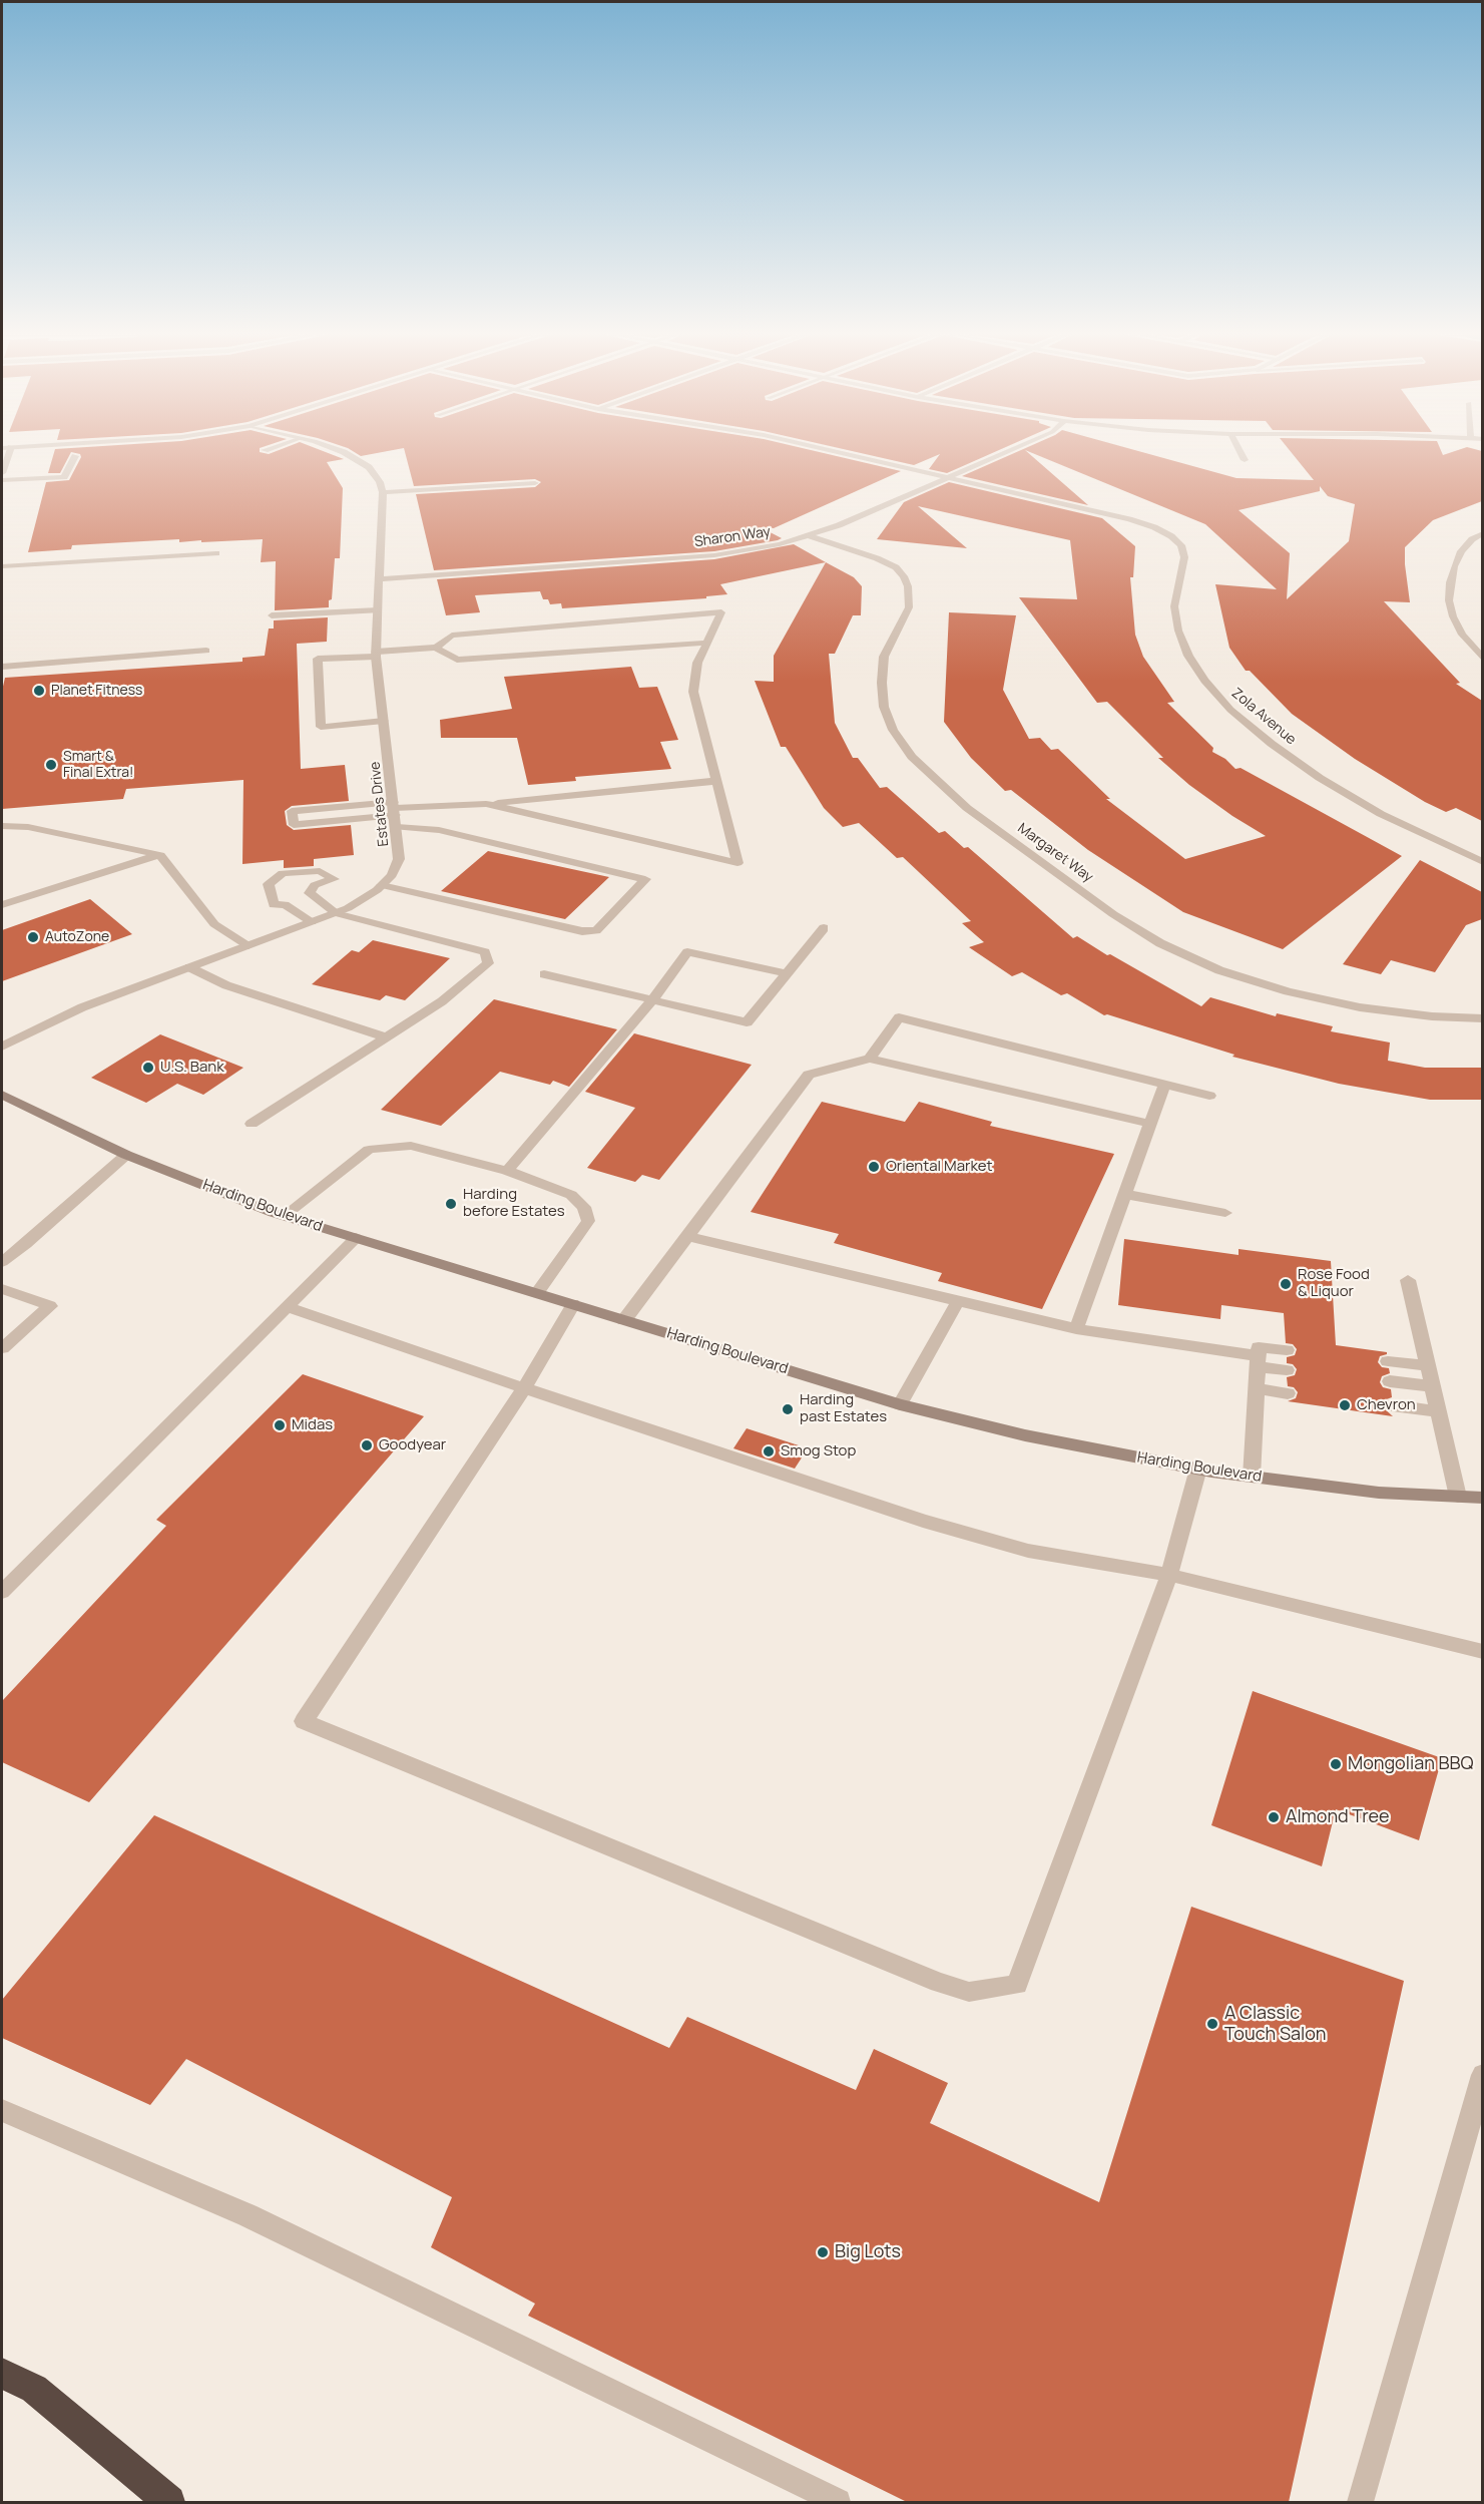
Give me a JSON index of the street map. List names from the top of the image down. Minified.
{"streets":{"main road":["Harding Boulevard"],"street":["Sharon Way","Zola Avenue","Estates Drive","Margaret Way"]},"crossings":[["Sharon Way","Zola Avenue"],["Sharon Way","Estates Drive"],["Sharon Way","Margaret Way"]],"places":["Planet Fitness","Smart & Final Extra!","AutoZone","U.S. Bank","Oriental Market","Harding before Estates","Rose Food & Liquor","Chevron","Harding past Estates","Midas","Goodyear","Smog Stop","Mongolian BBQ","Almond Tree","A Classic Touch Salon","Big Lots"]}
